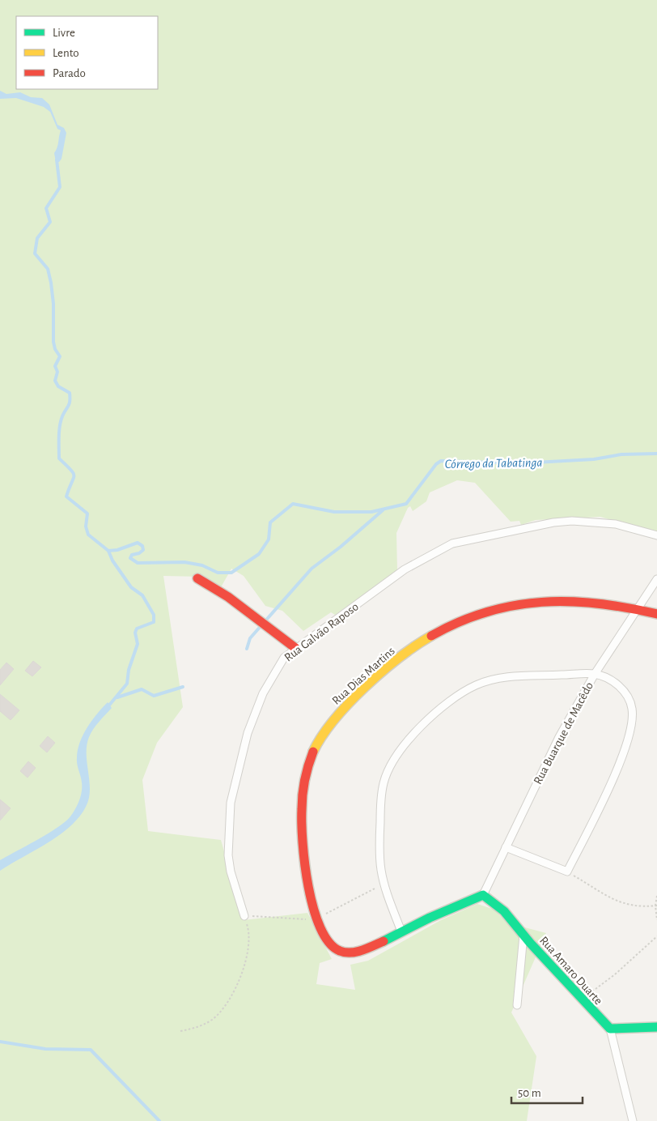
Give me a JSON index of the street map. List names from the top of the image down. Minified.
{"streets":{"street":["Rua Galvão Raposo","Rua Dias Martins","Rua Buarque de Macêdo","Rua Amaro Duarte"]},"crossings":[["Rua Dias Martins","Rua Buarque de Macêdo"],["Rua Dias Martins","Rua Amaro Duarte"],["Rua Buarque de Macêdo","Rua Amaro Duarte"]],"water":["Córrego da Tabatinga"],"legend":["Livre","Lento","Parado"],"scale_bar":"50 m"}
